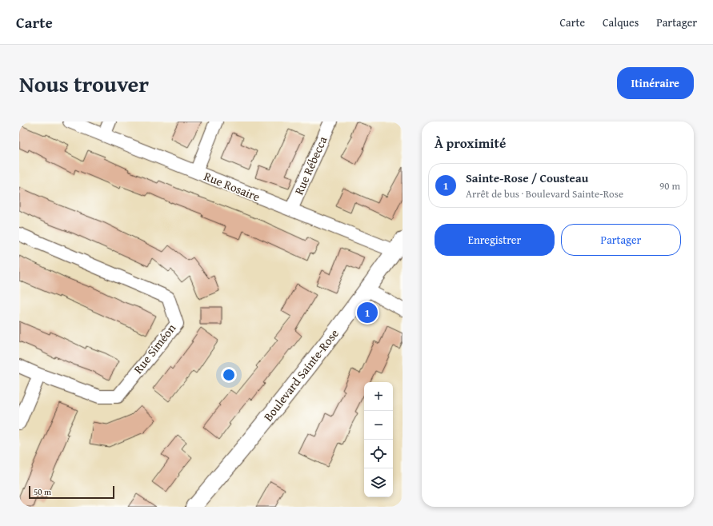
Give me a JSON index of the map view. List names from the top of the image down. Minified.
{"streets":{"street":["Rue Rébecca","Rue Rosaire","Rue Siméon","Boulevard Sainte-Rose"]},"crossings":[["Rue Rébecca","Rue Rosaire"],["Rue Rosaire","Boulevard Sainte-Rose"]],"scale_bar":"50 m","page":{"header":"Carte","nav":["Carte","Calques","Partager"],"title":"Nous trouver","buttons":["Itinéraire",["Enregistrer","Partager"]],"heading":"À proximité","list":[{"mark":"1","name":"Sainte-Rose / Cousteau","note":"Arrêt de bus · Boulevard Sainte-Rose","value":"90 m"}],"pins":"1","map_buttons":["+","−"],"scale":"50 m"}}
